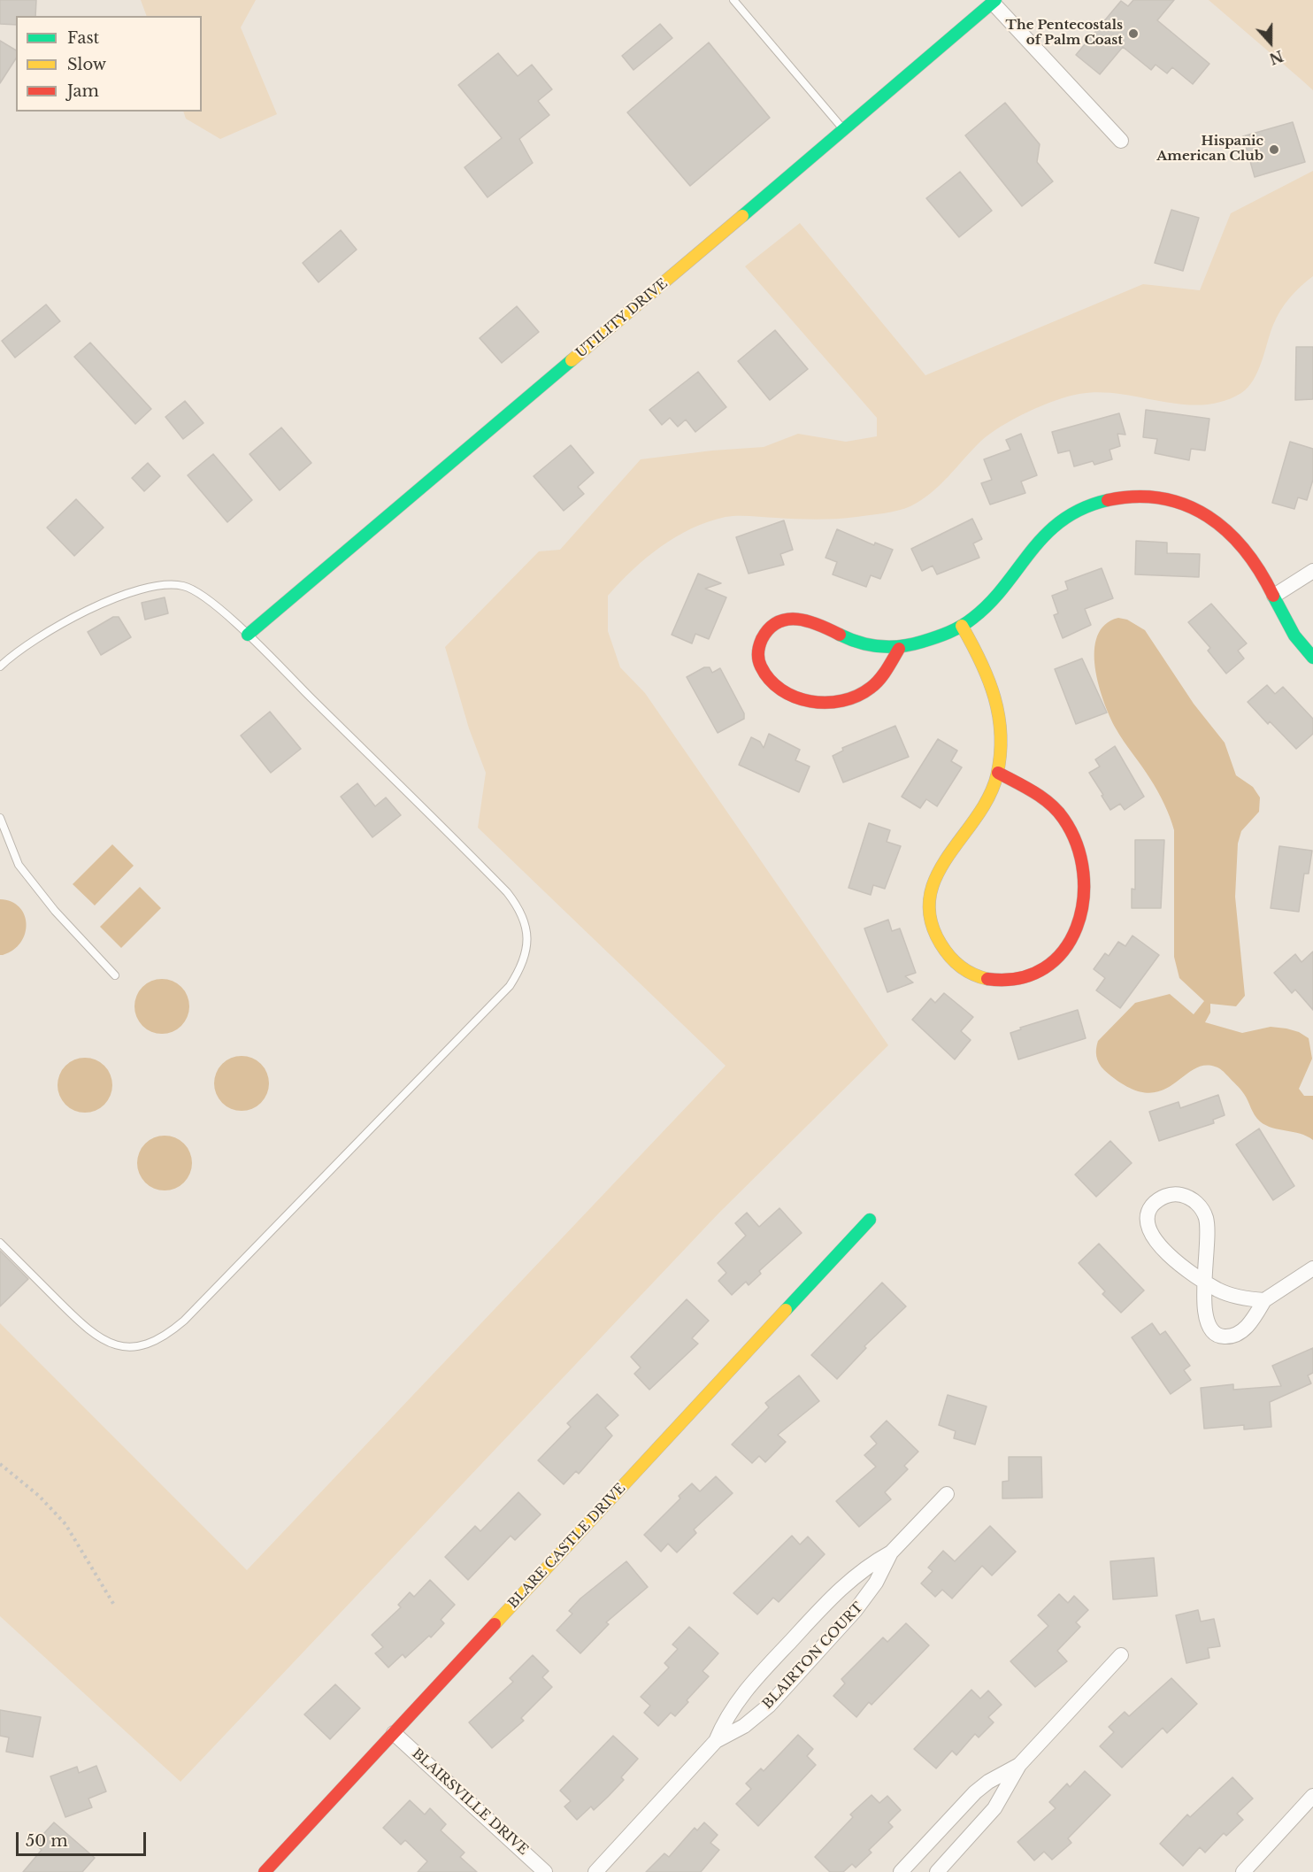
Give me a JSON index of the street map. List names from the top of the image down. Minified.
{"streets":{"street":["UTILITY DRIVE","BLARE CASTLE DRIVE","BLAIRTON COURT","BLAIRSVILLE DRIVE"]},"crossings":[["BLARE CASTLE DRIVE","BLAIRSVILLE DRIVE"]],"places":["The Pentecostals of Palm Coast","Hispanic American Club"],"legend":["Fast","Slow","Jam"],"scale_bar":"50 m","north":"bottom"}
